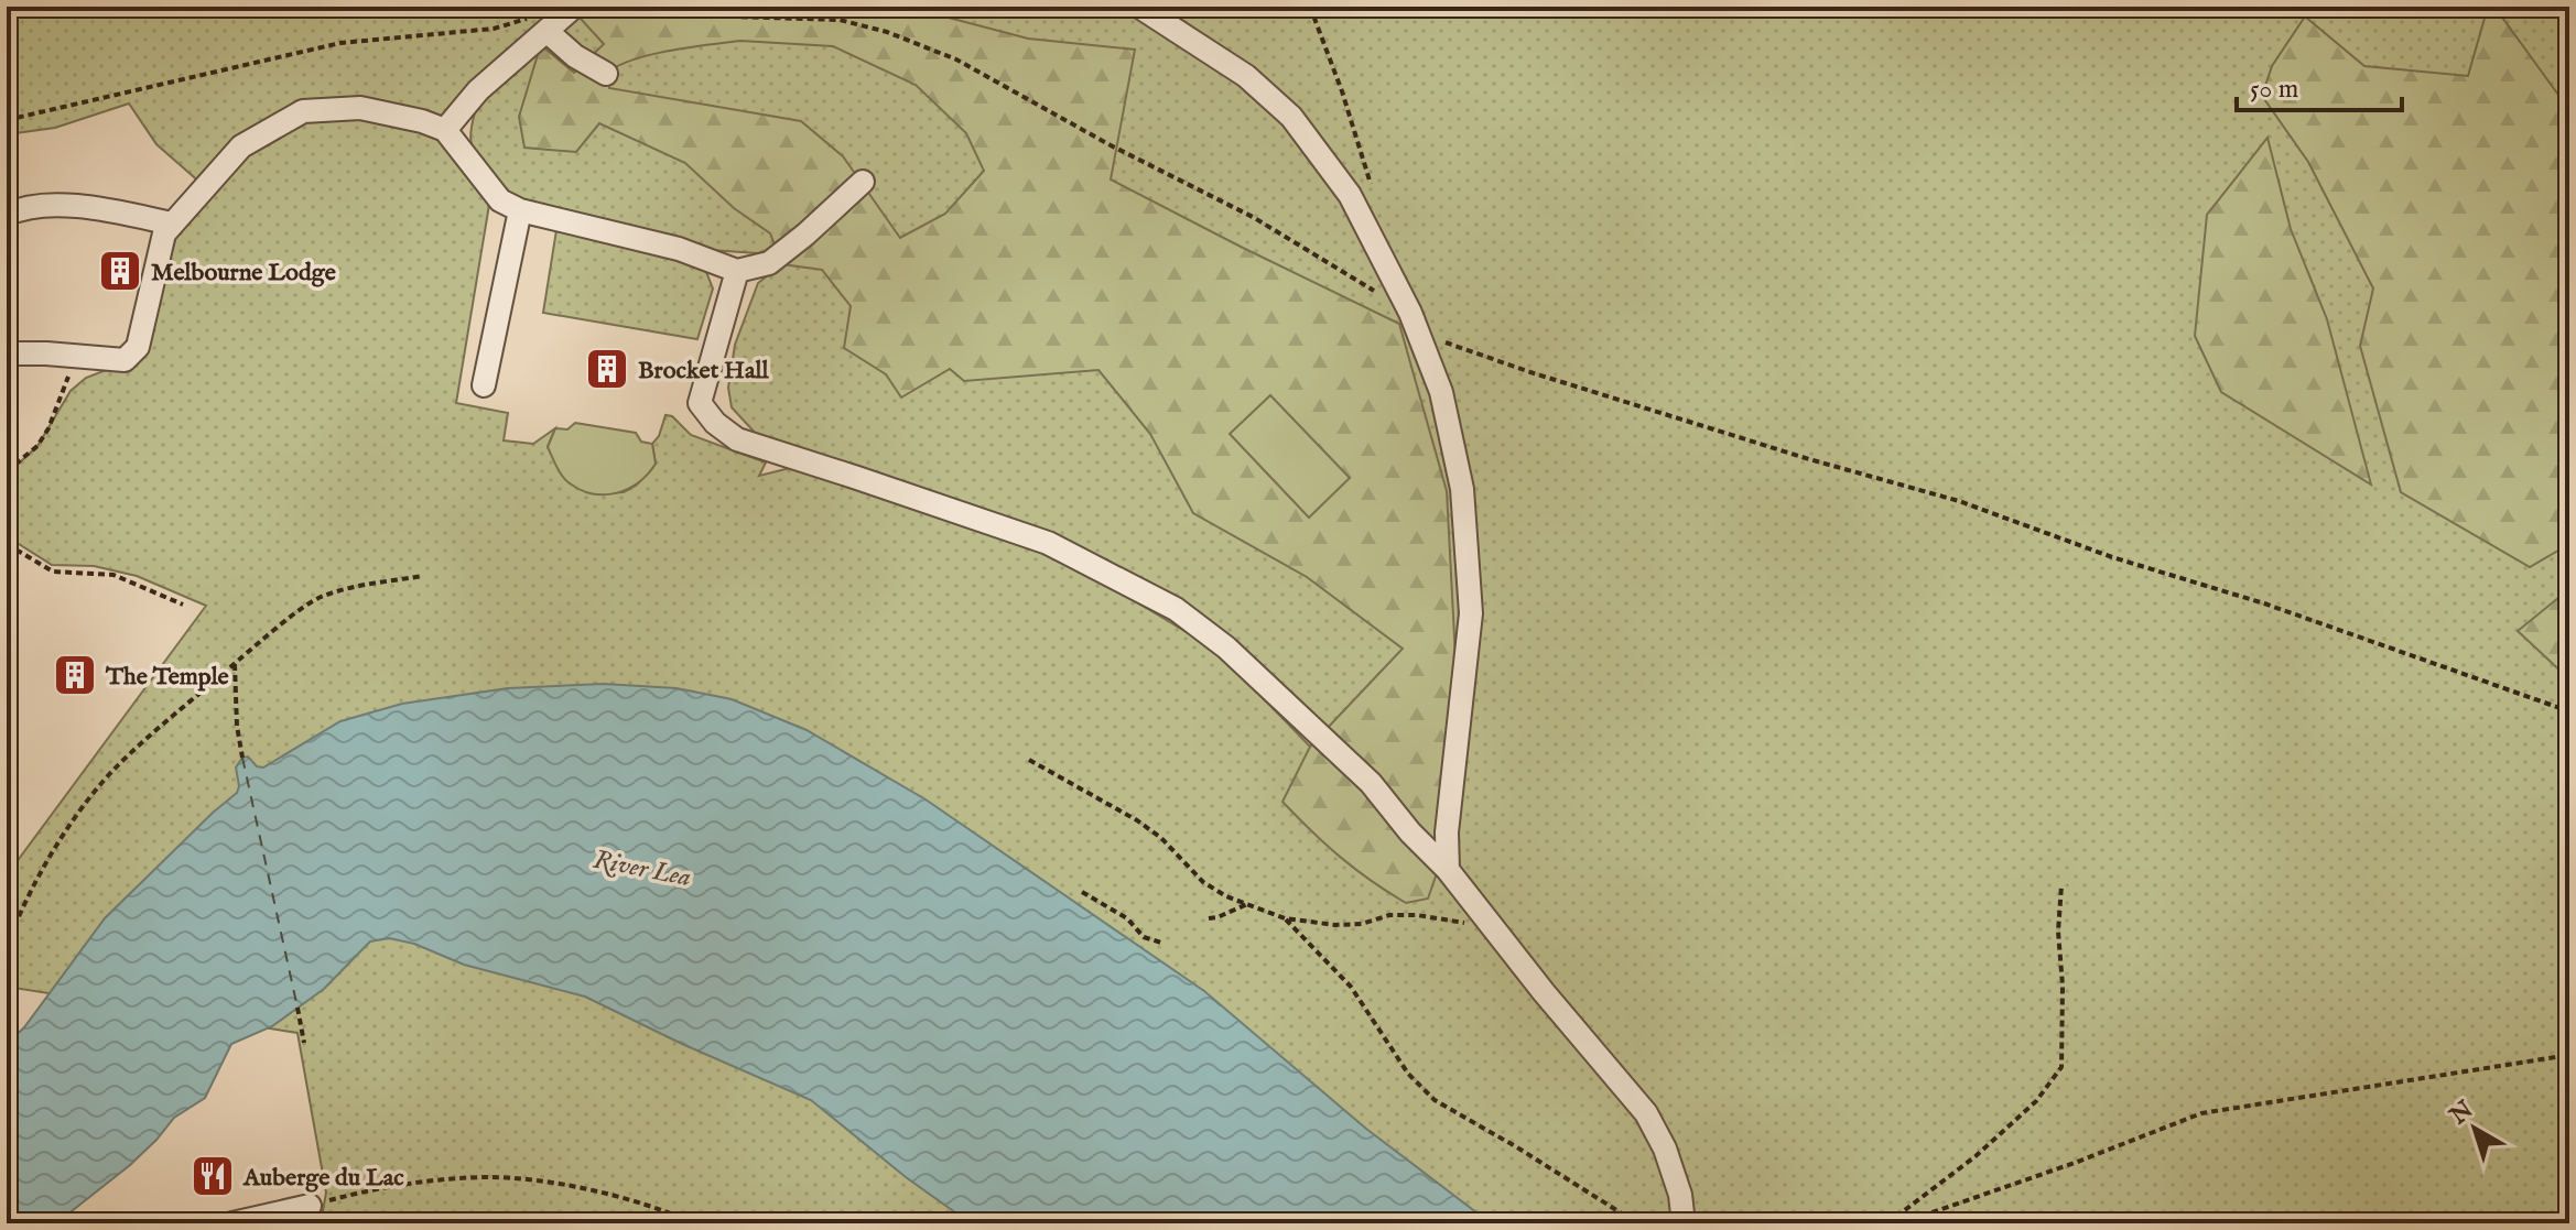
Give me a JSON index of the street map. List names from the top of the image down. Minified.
{"water":["River Lea"],"places":{"building":["Melbourne Lodge","Brocket Hall","The Temple"],"restaurant":["Auberge du Lac"]},"scale_bar":"50 m","north":"top left"}
